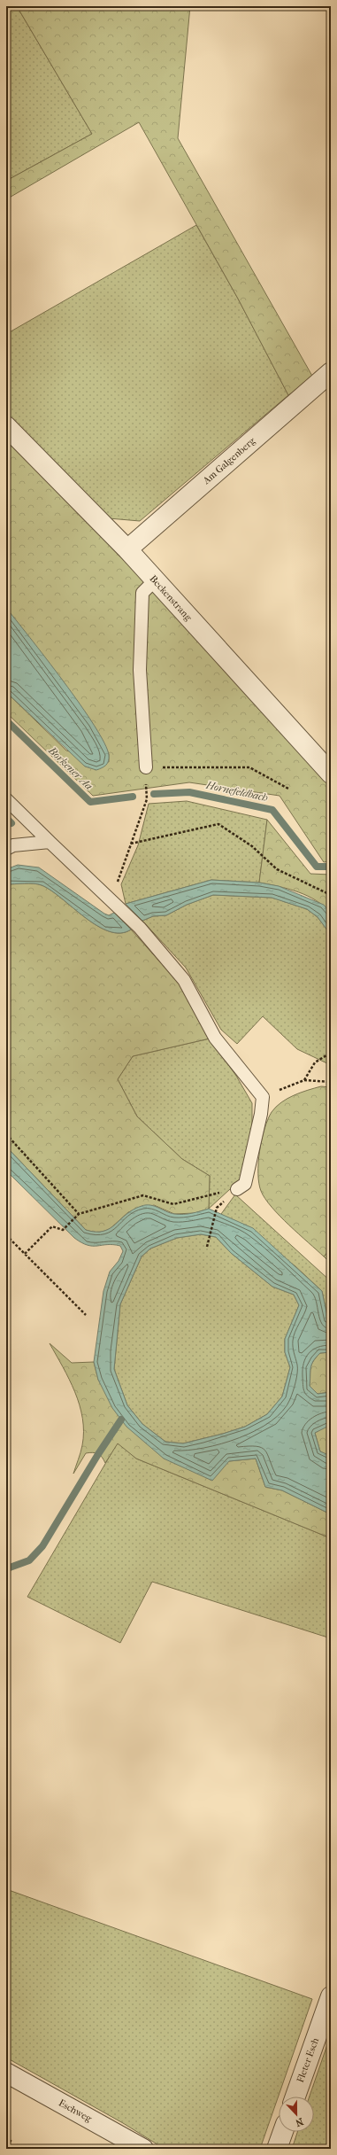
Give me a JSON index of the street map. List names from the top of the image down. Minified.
{"streets":{"street":["Am Galgenberg","Beckenstrang","Fleter Esch","Eschweg"]},"crossings":[["Am Galgenberg","Beckenstrang"]],"water":["Borkener Aa","Hornefeldbach"],"north":"bottom"}
